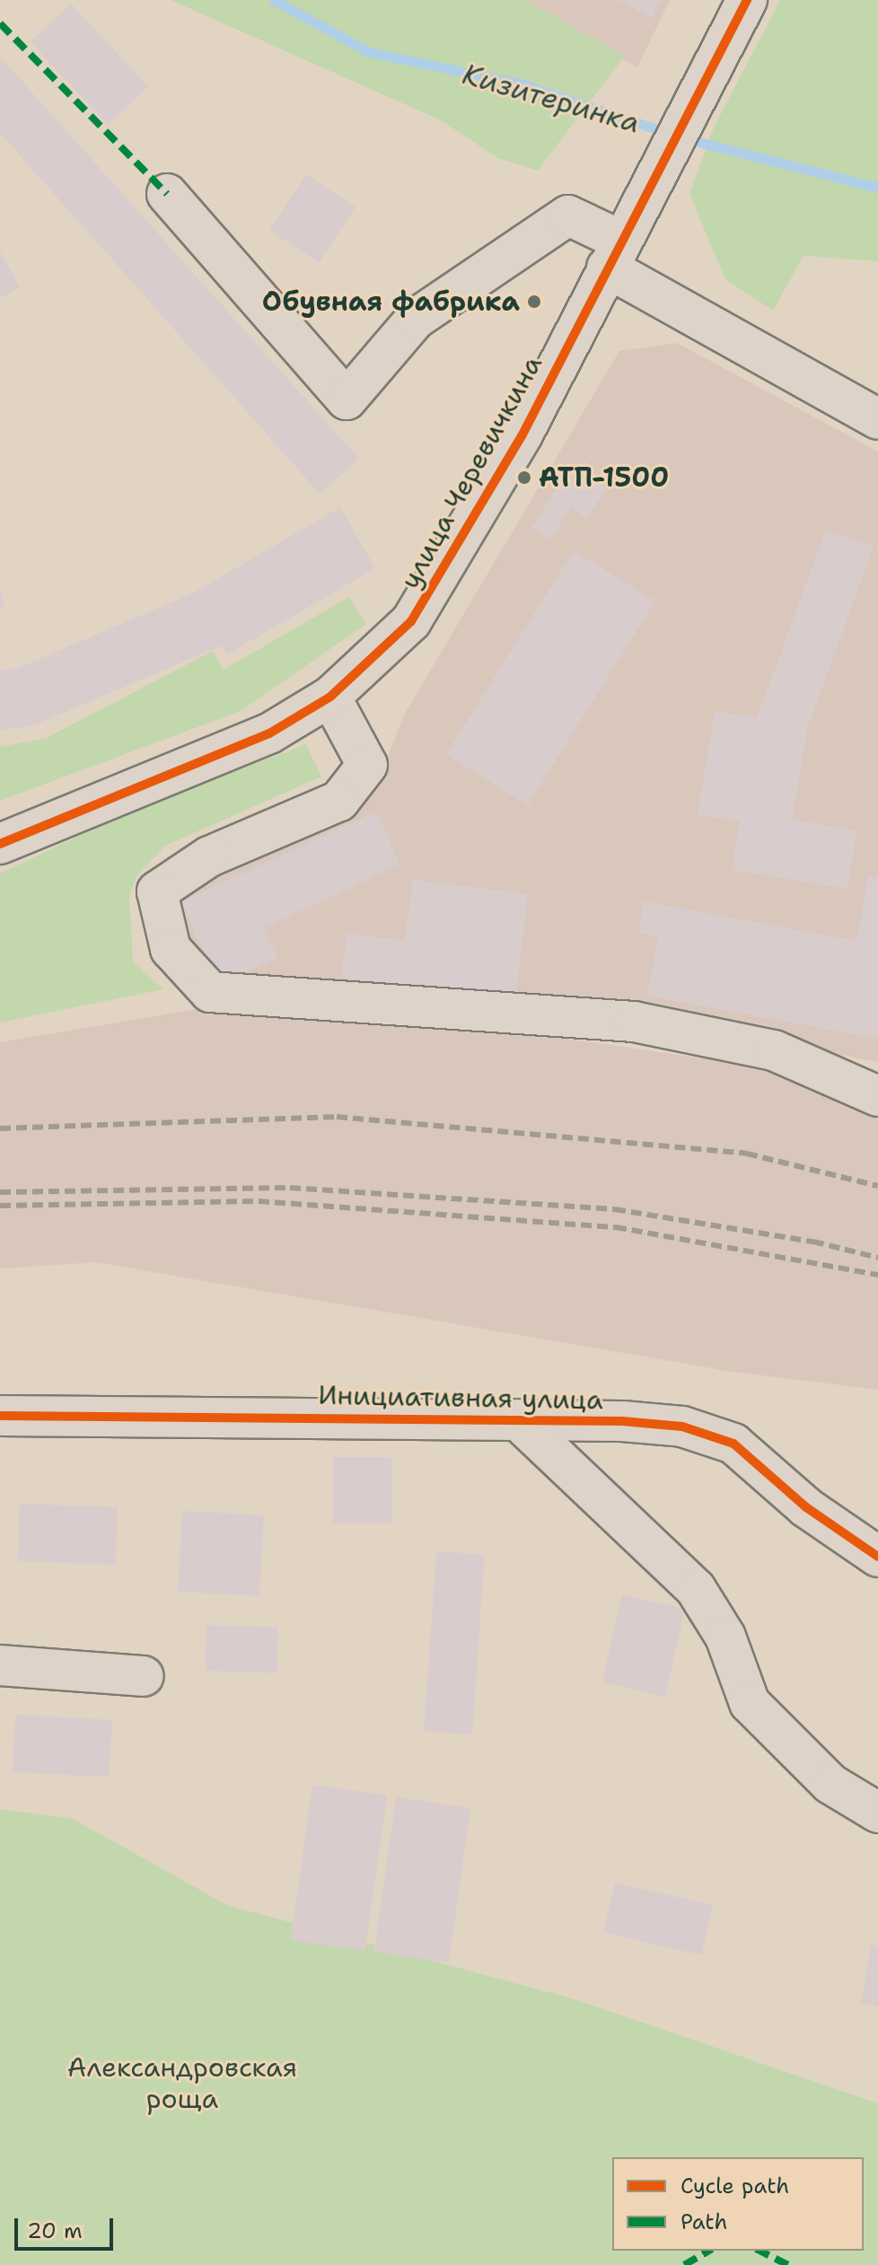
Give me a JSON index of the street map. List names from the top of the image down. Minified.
{"streets":{"street":["улица Черевичкина","Инициативная улица"]},"water":["Кизитеринка"],"parks":["Александровская роща"],"places":["Обувная фабрика","АТП-1500"],"legend":["Cycle path","Path"],"scale_bar":"20 m"}
